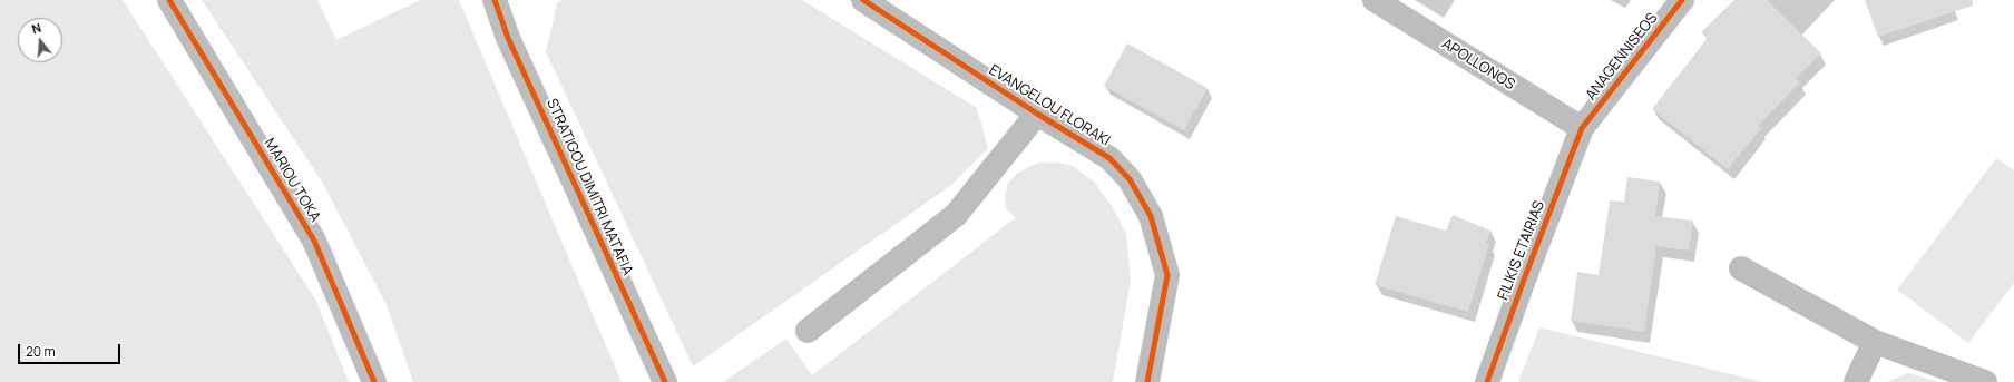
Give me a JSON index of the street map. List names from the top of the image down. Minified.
{"streets":{"street":["ANAGENNISEOS","APOLLONOS","EVANGELOU FLORAKI","MARIOU TOKA","STRATIGOU DIMITRI MATAFIA","FILIKIS ETAIRIAS"]},"crossings":[["ANAGENNISEOS","APOLLONOS"],["ANAGENNISEOS","FILIKIS ETAIRIAS"],["APOLLONOS","FILIKIS ETAIRIAS"]],"scale_bar":"20 m","north":"top"}
